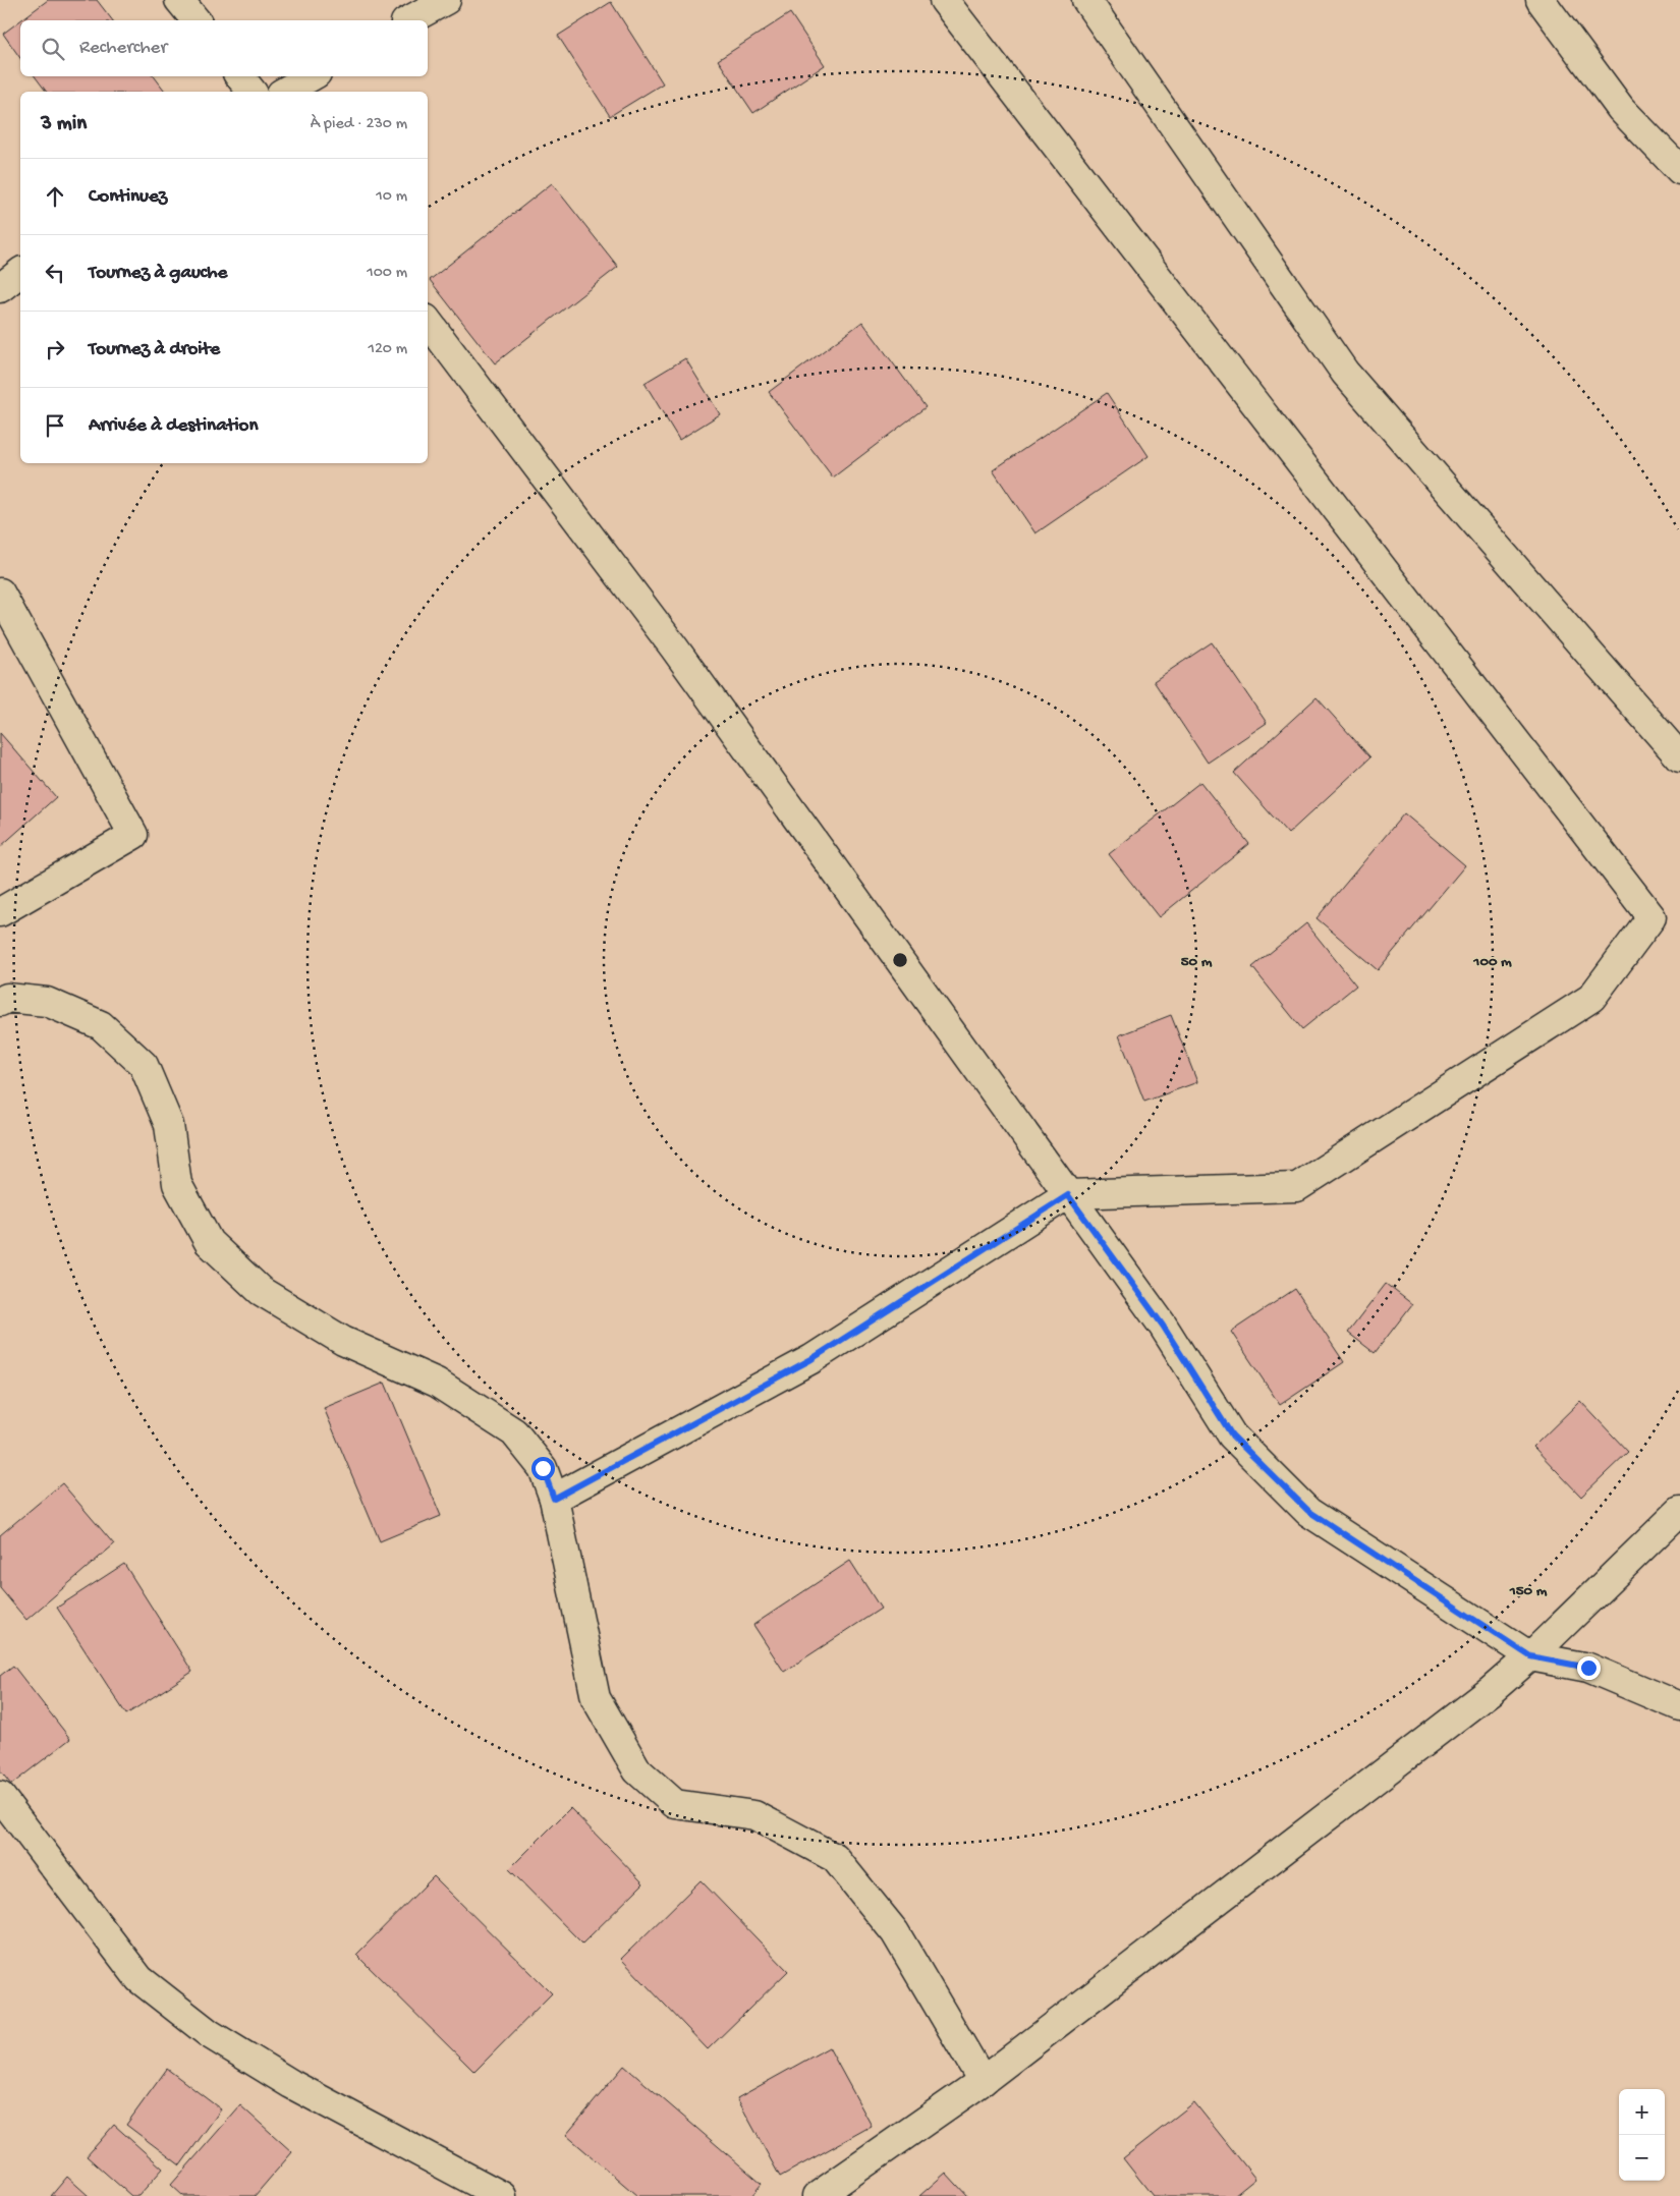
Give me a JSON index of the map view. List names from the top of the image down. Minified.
{"page":{"search":"Rechercher","heading":["3 min","À pied · 230 m"],"list":[["Continuez","10 m"],["Tournez à gauche","100 m"],["Tournez à droite","120 m"],"Arrivée à destination"],"map_buttons":["+","−"]},"rings":["50 m","100 m","150 m"]}
